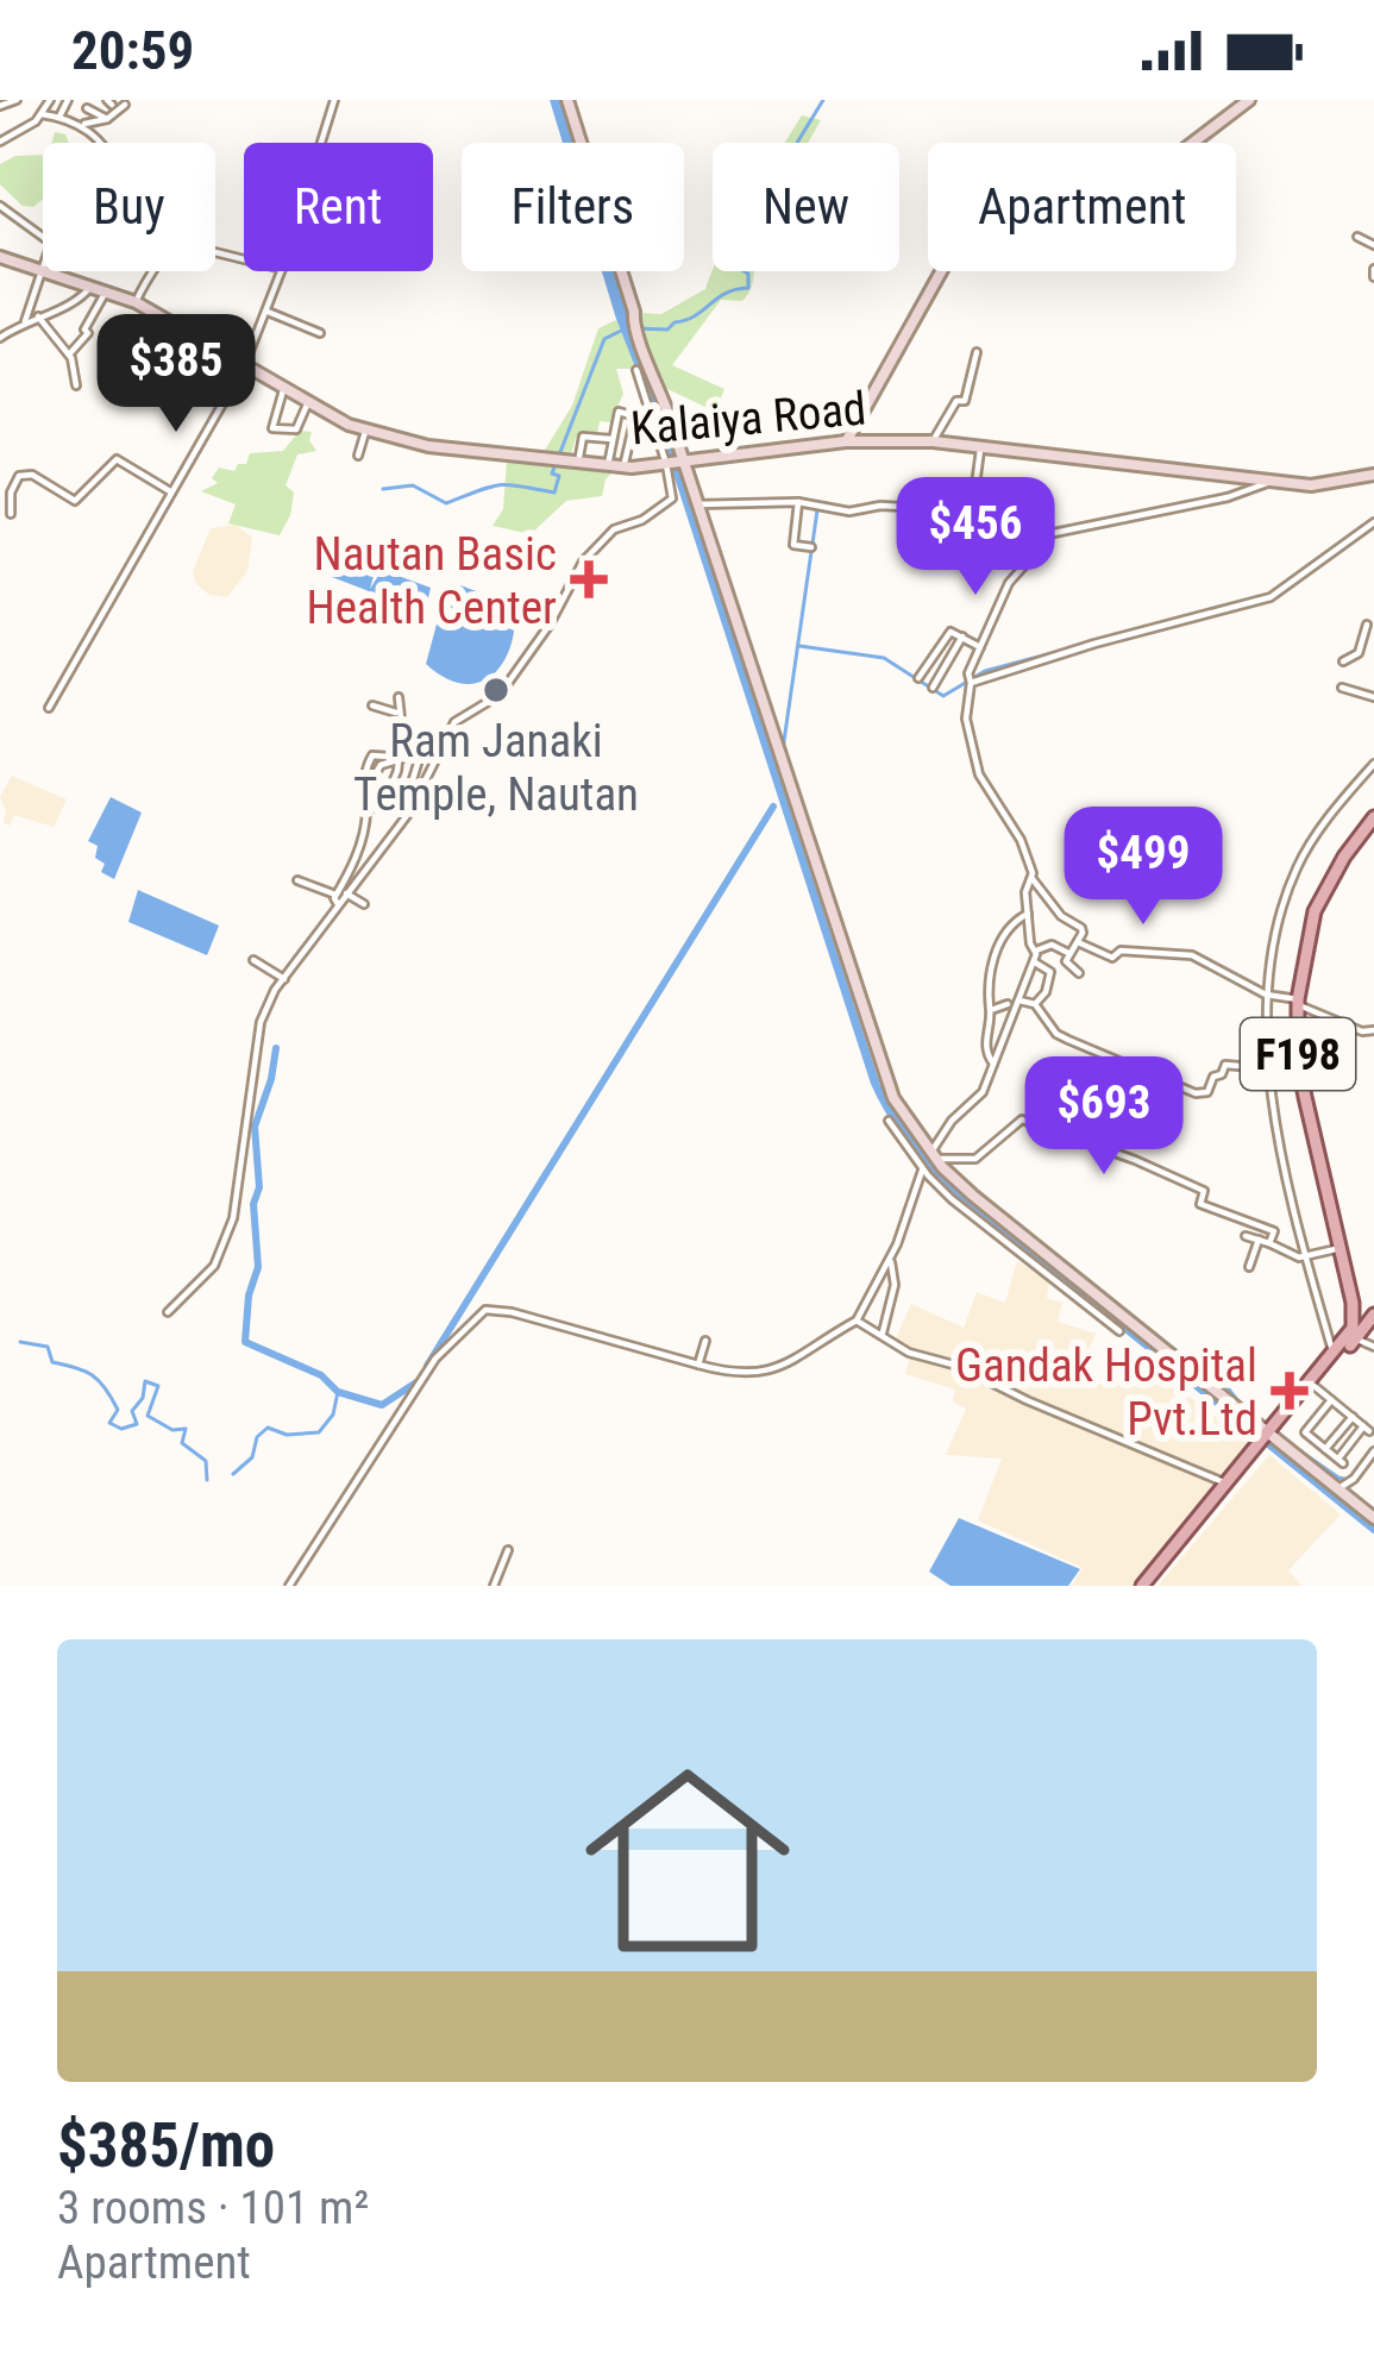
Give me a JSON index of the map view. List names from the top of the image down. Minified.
{"streets":{"main road":["Kalaiya Road","F198"]},"places":{"health":["Nautan Basic Health Center","Gandak Hospital Pvt.Ltd"],"other":["Ram Janaki Temple, Nautan"]},"page":{"status":"20:59","chip":["Buy","Rent","Filters","New","Apartment"],"price":["$385","$456","$499","$693"],"list":[{"name":"$385/mo","note":"3 rooms · 101 m² · Apartment"}]}}
